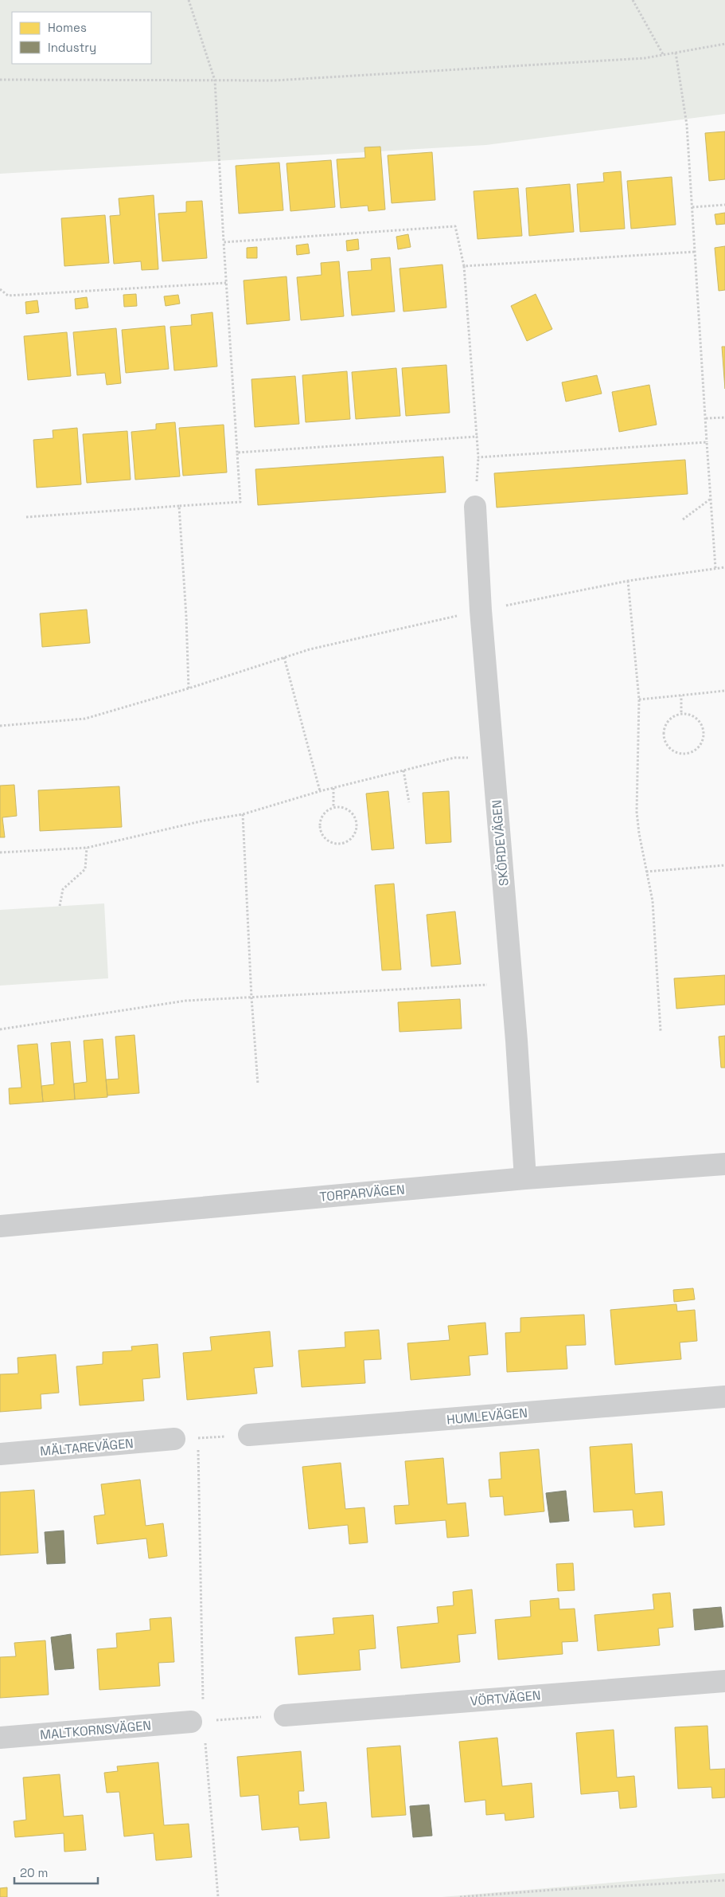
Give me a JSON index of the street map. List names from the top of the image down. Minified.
{"streets":{"street":["SKÖRDEVÄGEN","TORPARVÄGEN","HUMLEVÄGEN","MÄLTAREVÄGEN","VÖRTVÄGEN","MALTKORNSVÄGEN"]},"crossings":[["SKÖRDEVÄGEN","TORPARVÄGEN"]],"legend":["Homes","Industry"],"scale_bar":"20 m"}
